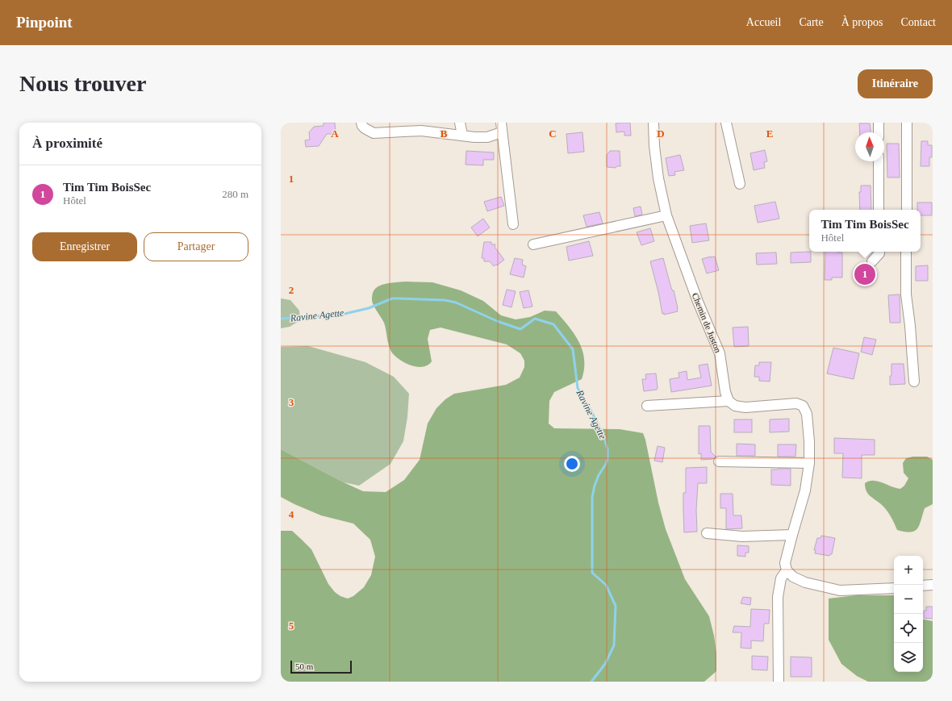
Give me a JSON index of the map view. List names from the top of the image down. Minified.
{"streets":{"street":["Chemin de Juston"]},"water":["Ravine Agette"],"scale_bar":"50 m","north":"top","page":{"header":"Pinpoint","nav":["Accueil","Carte","À propos","Contact"],"buttons":["Itinéraire",["Enregistrer","Partager"]],"title":"Nous trouver","heading":"À proximité","list":[{"mark":"1","name":"Tim Tim BoisSec","note":"Hôtel","value":"280 m"}],"popup":["Tim Tim BoisSec","Hôtel"],"pins":"1","map_buttons":["+","−"],"scale":"50 m"},"grid":{"columns":["A","B","C","D","E"],"rows":["1","2","3","4","5"]}}
